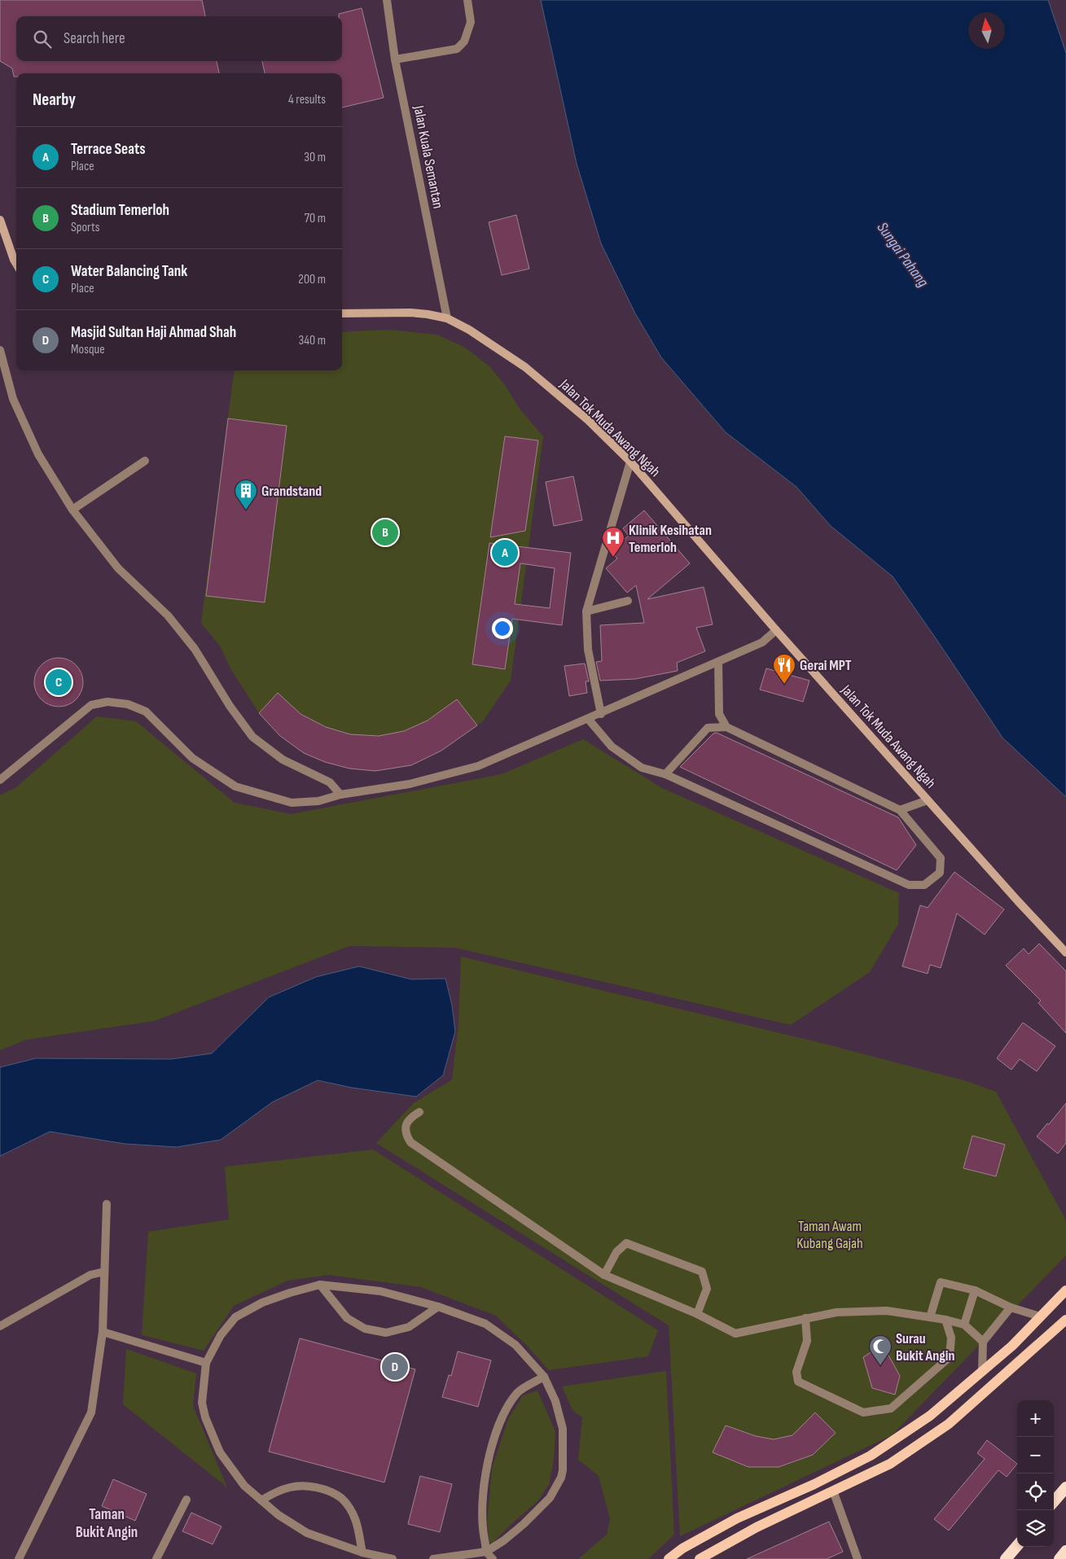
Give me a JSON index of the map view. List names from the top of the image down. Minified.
{"streets":{"main road":["Jalan Tok Muda Awang Ngah"],"street":["Jalan Kuala Semantan"]},"crossings":[["Jalan Kuala Semantan","Jalan Tok Muda Awang Ngah"]],"districts":["Taman Bukit Angin"],"water":["Sungai Pahang"],"parks":["Taman Awam Kubang Gajah"],"places":{"building":["Grandstand"],"hospital":["Klinik Kesihatan Temerloh"],"restaurant":["Gerai MPT"],"mosque":["Surau Bukit Angin"]},"north":"top","page":{"search":"Search here","heading":["Nearby","4 results"],"list":[{"mark":"A","name":"Terrace Seats","note":"Place","value":"30 m"},{"mark":"B","name":"Stadium Temerloh","note":"Sports","value":"70 m"},{"mark":"C","name":"Water Balancing Tank","note":"Place","value":"200 m"},{"mark":"D","name":"Masjid Sultan Haji Ahmad Shah","note":"Mosque","value":"340 m"}],"pins":["B","A","C","D"],"map_buttons":["+","−"]}}
